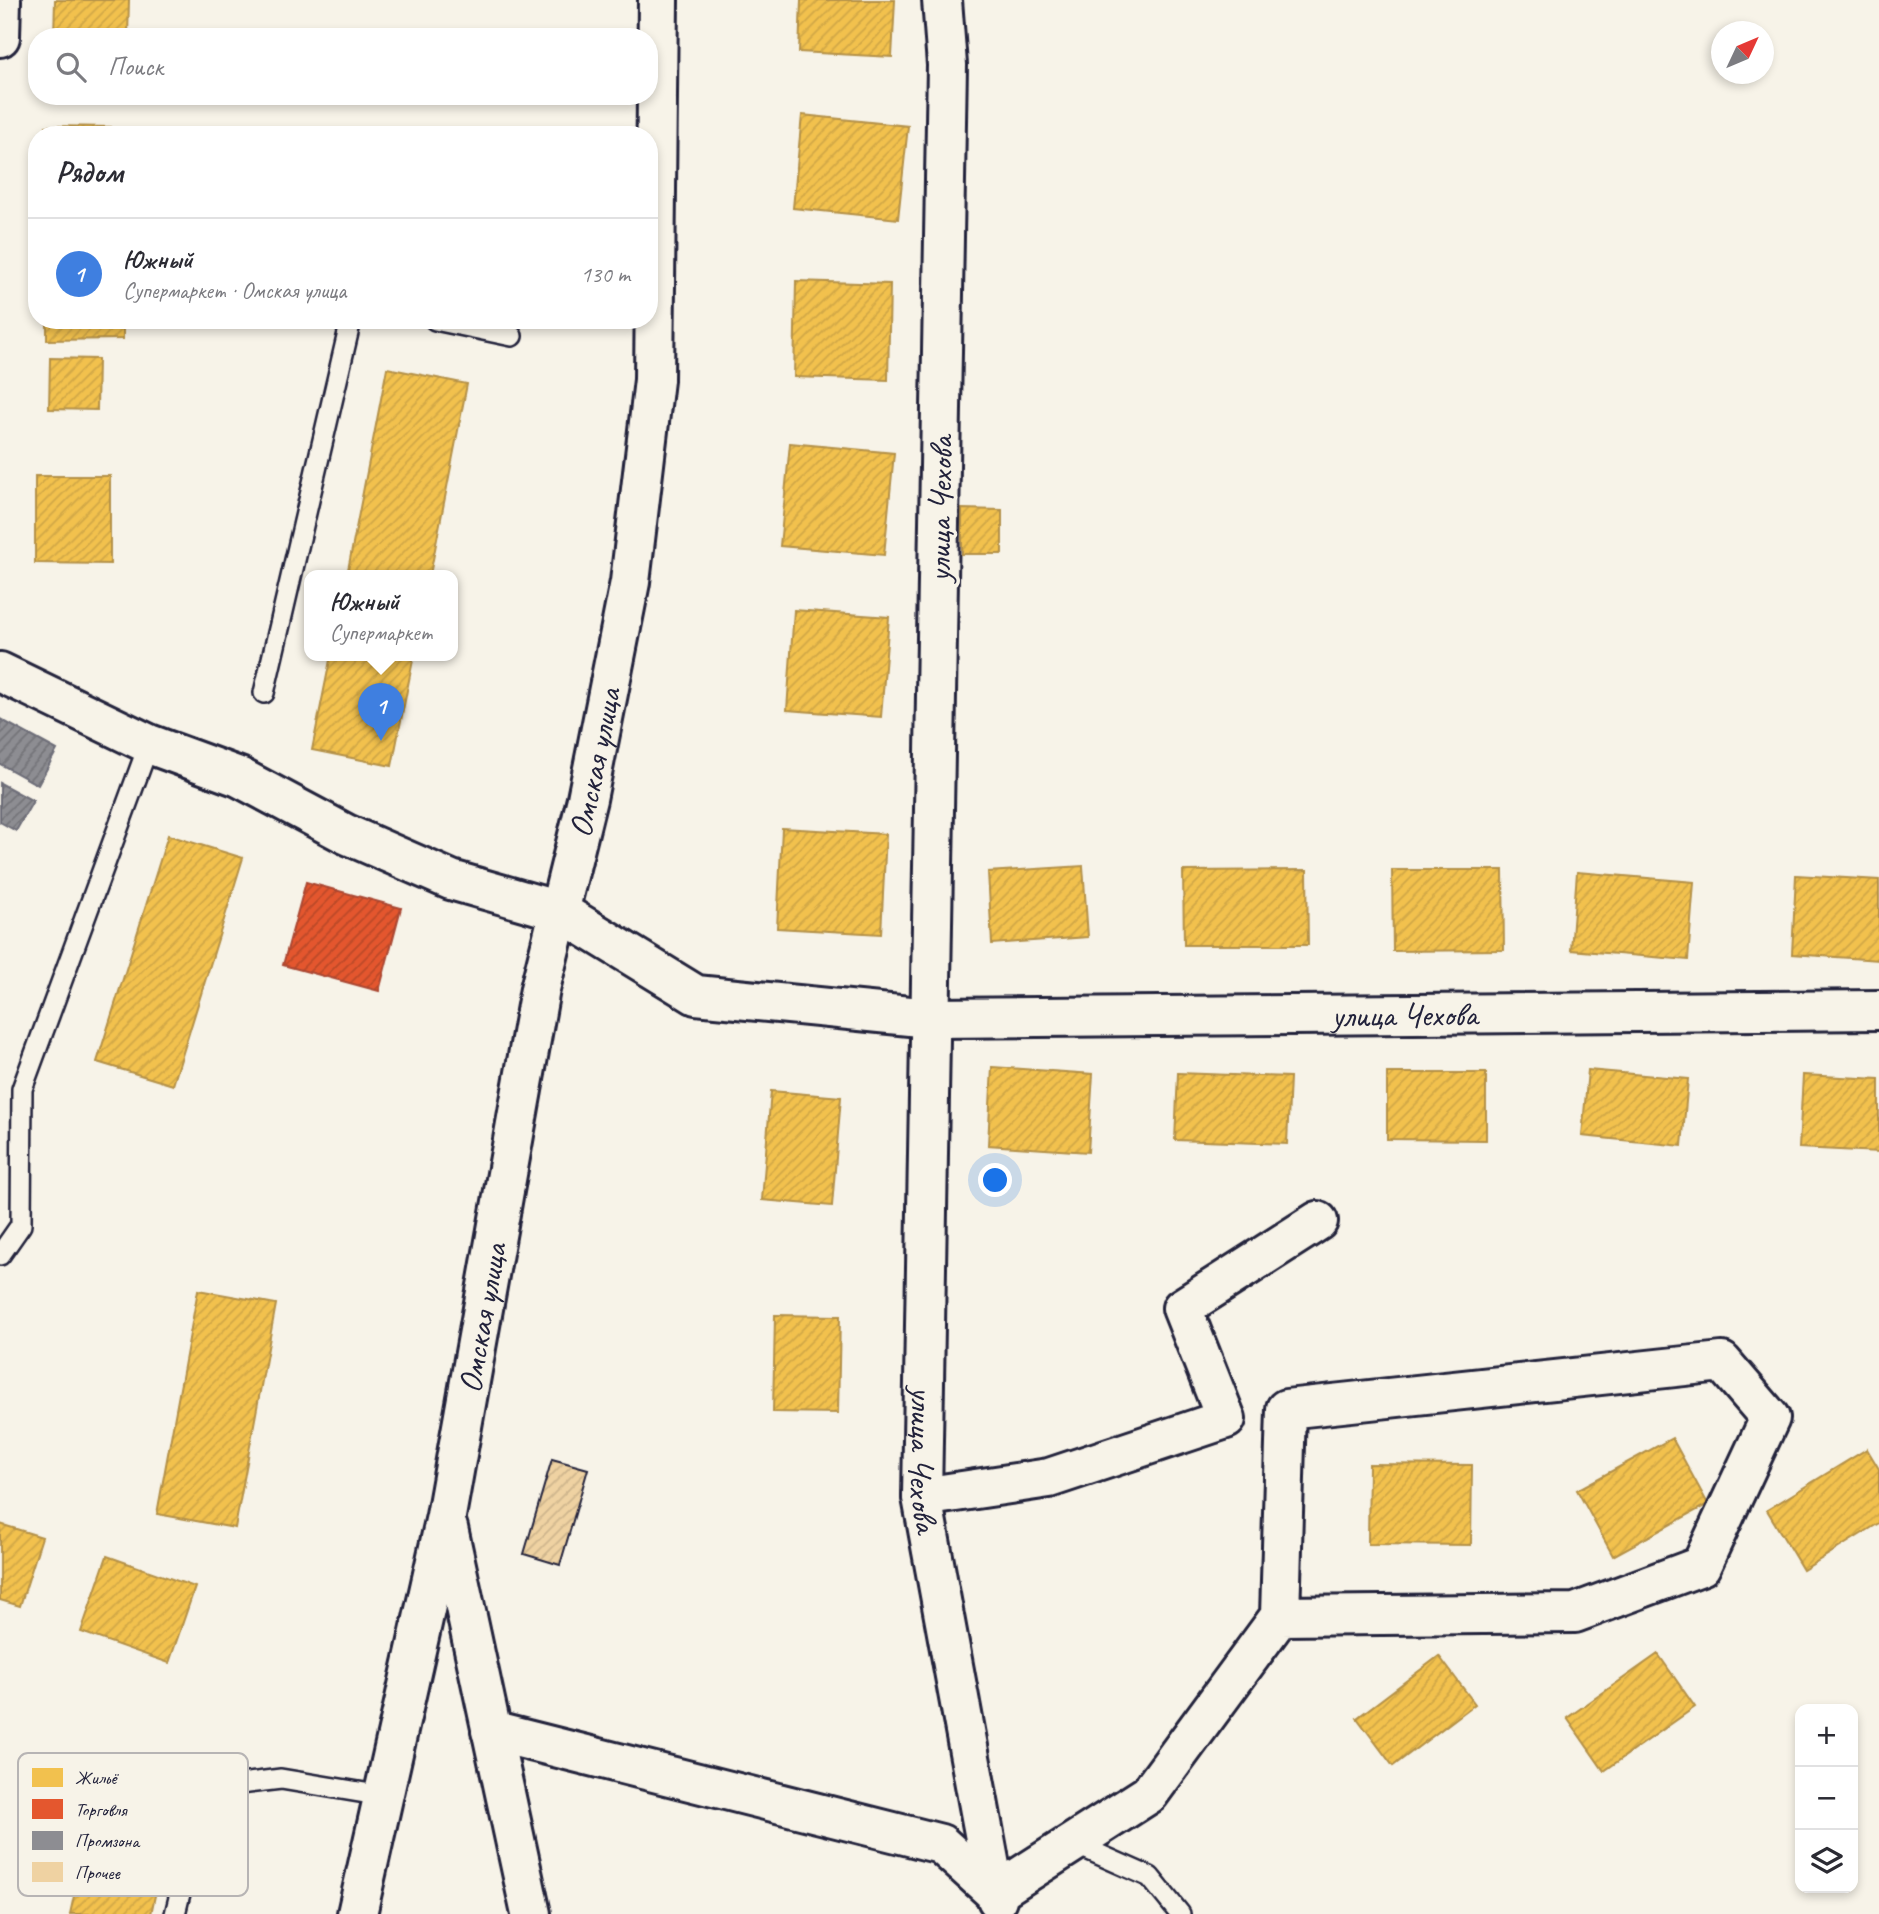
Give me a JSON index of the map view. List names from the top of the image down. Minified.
{"streets":{"street":["улица Чехова","Омская улица"]},"legend":["Жильё","Торговля","Промзона","Прочее"],"north":"top right","page":{"search":"Поиск","heading":"Рядом","list":[{"mark":"1","name":"Южный","note":"Супермаркет · Омская улица","value":"130 m"}],"popup":["Южный","Супермаркет"],"pins":"1","map_buttons":["+","−"]}}
